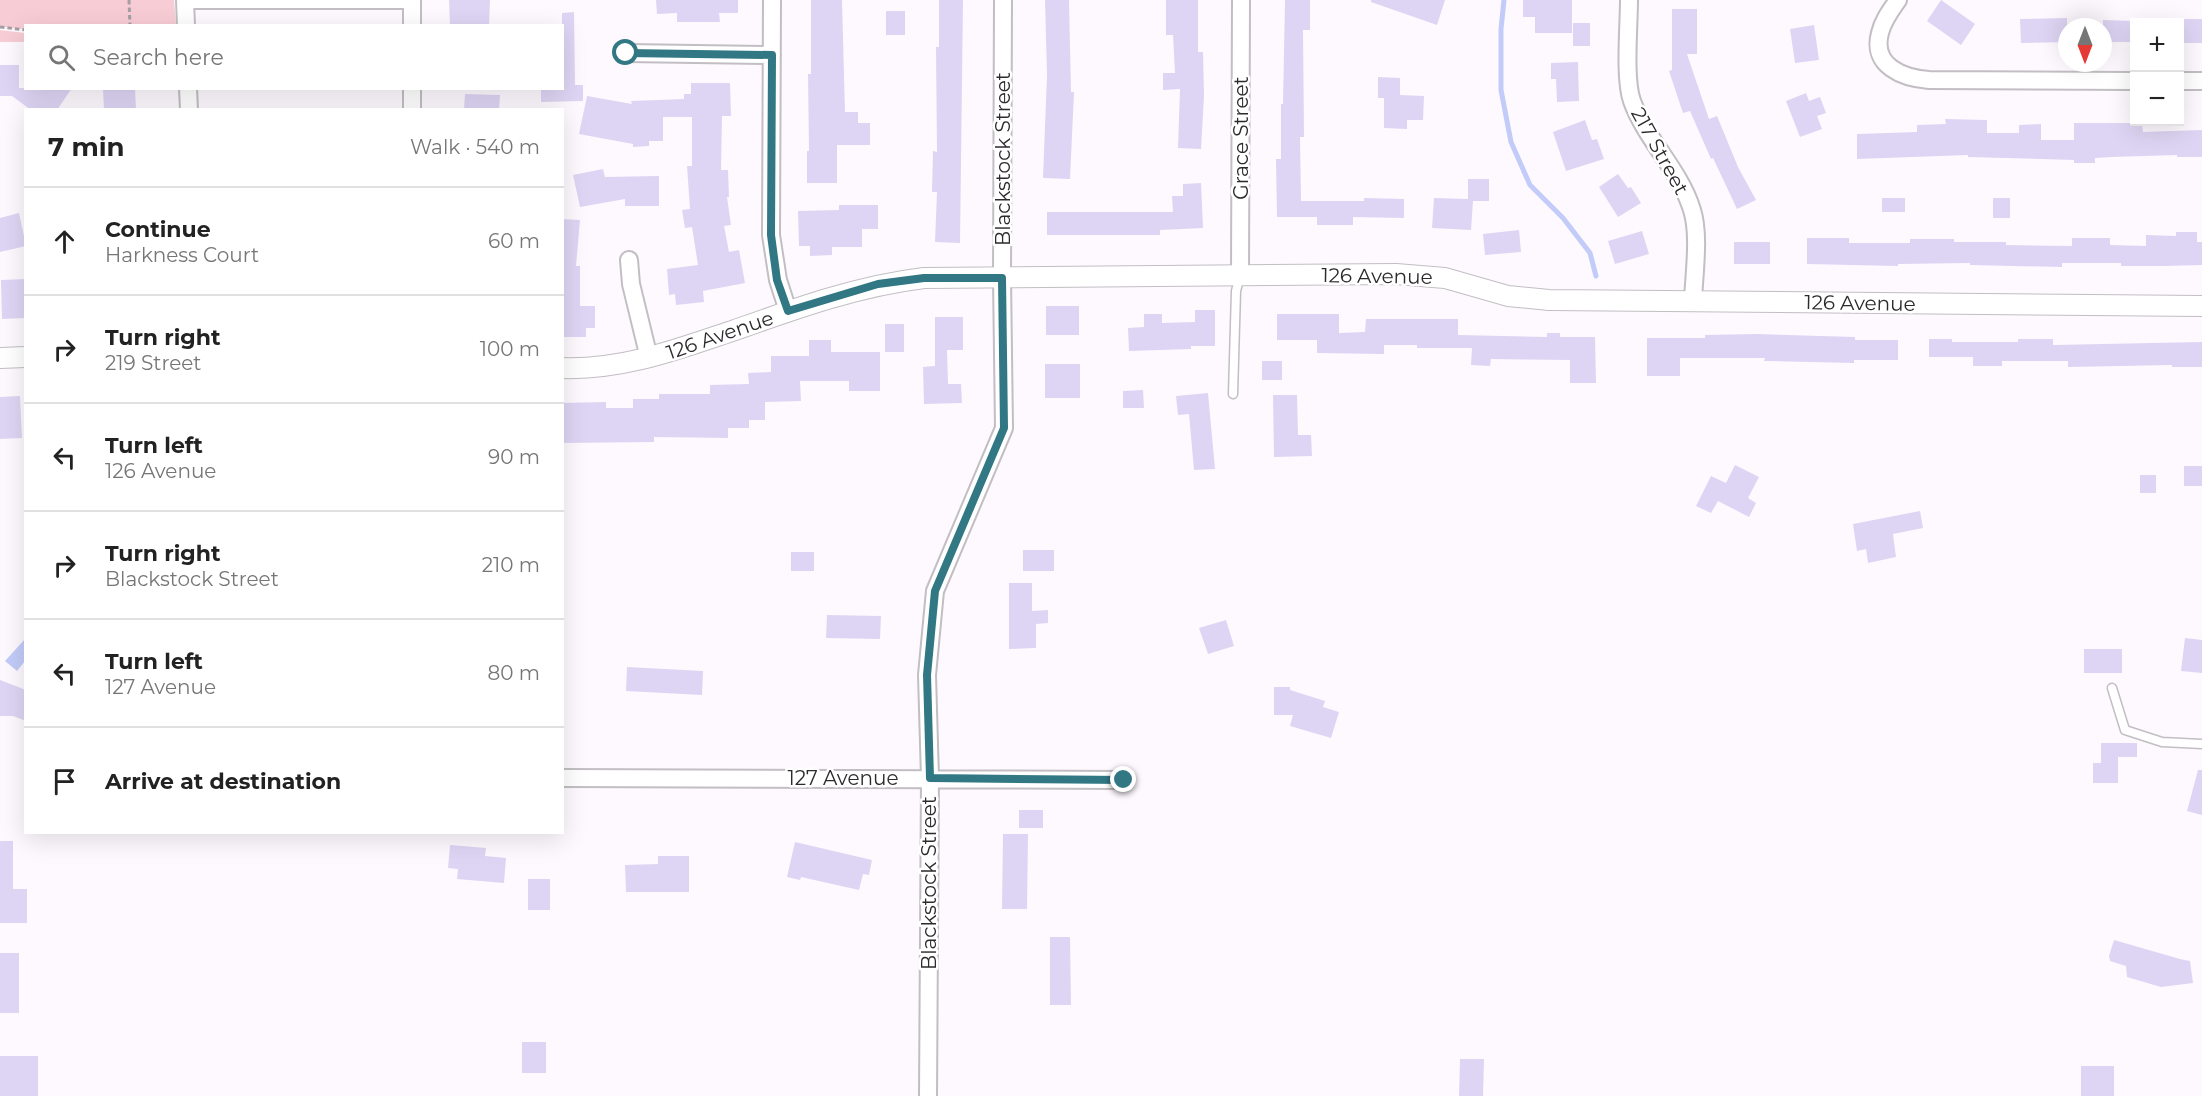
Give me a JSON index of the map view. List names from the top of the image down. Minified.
{"streets":{"street":["Grace Street","217 Street","Blackstock Street","126 Avenue","127 Avenue"]},"crossings":[["Grace Street","126 Avenue"],["217 Street","126 Avenue"],["Blackstock Street","126 Avenue"],["Blackstock Street","127 Avenue"]],"north":"bottom","page":{"map_buttons":["+","−"],"search":"Search here","heading":["7 min","Walk · 540 m"],"list":[["Continue","Harkness Court","60 m"],["Turn right","219 Street","100 m"],["Turn left","126 Avenue","90 m"],["Turn right","Blackstock Street","210 m"],["Turn left","127 Avenue","80 m"],"Arrive at destination"]}}
